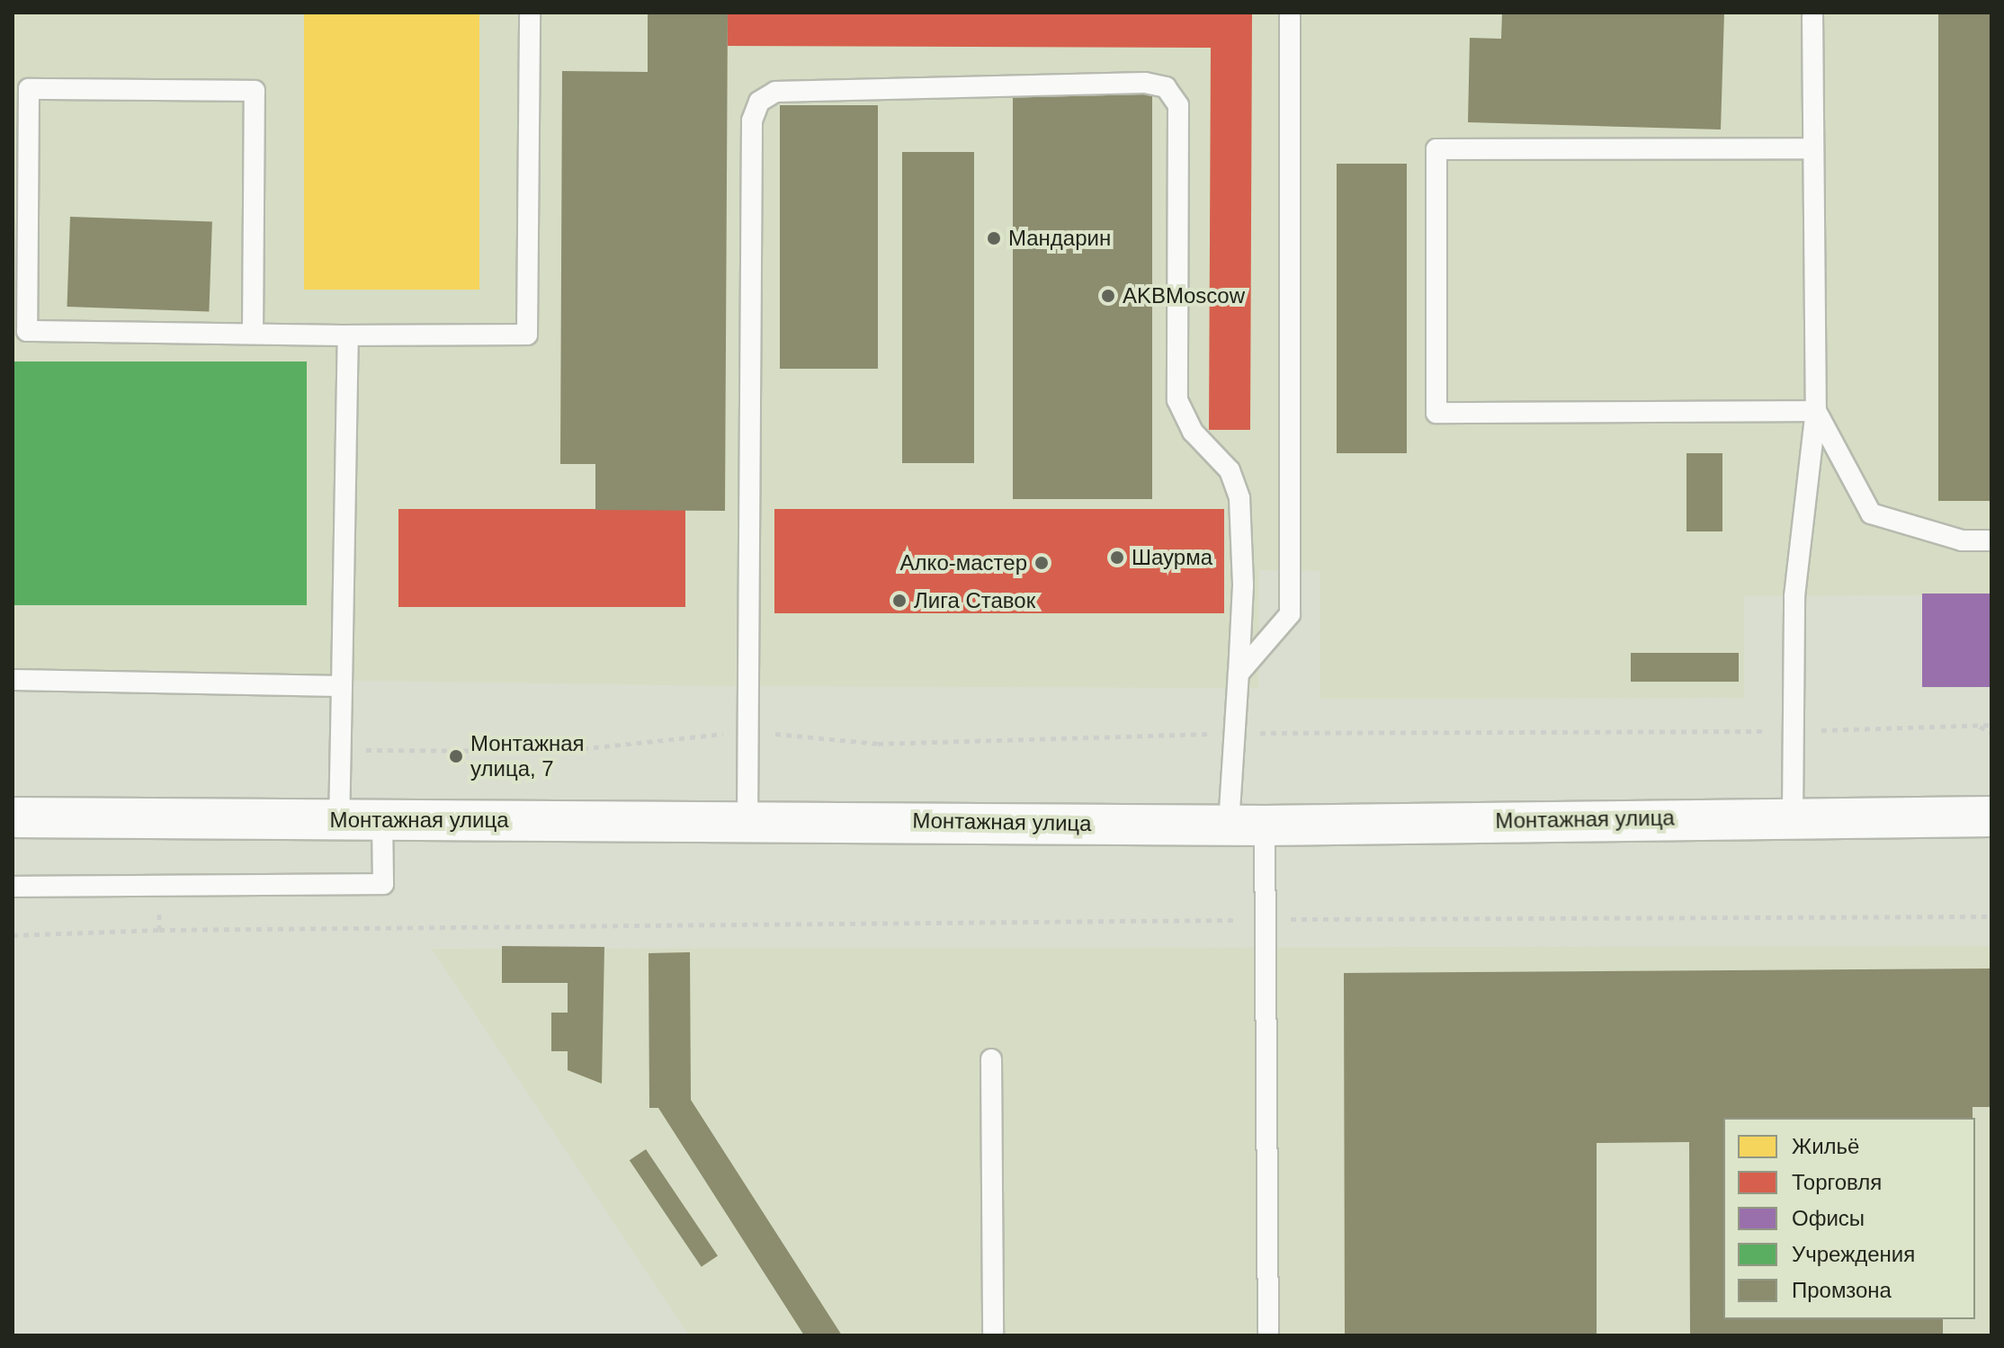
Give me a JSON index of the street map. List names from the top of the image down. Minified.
{"streets":{"street":["Монтажная улица"]},"places":["Мандарин","AKBMoscow","Шаурма","Алко-мастер","Лига Ставок","Монтажная улица, 7"],"legend":["Жильё","Торговля","Офисы","Учреждения","Промзона"]}
